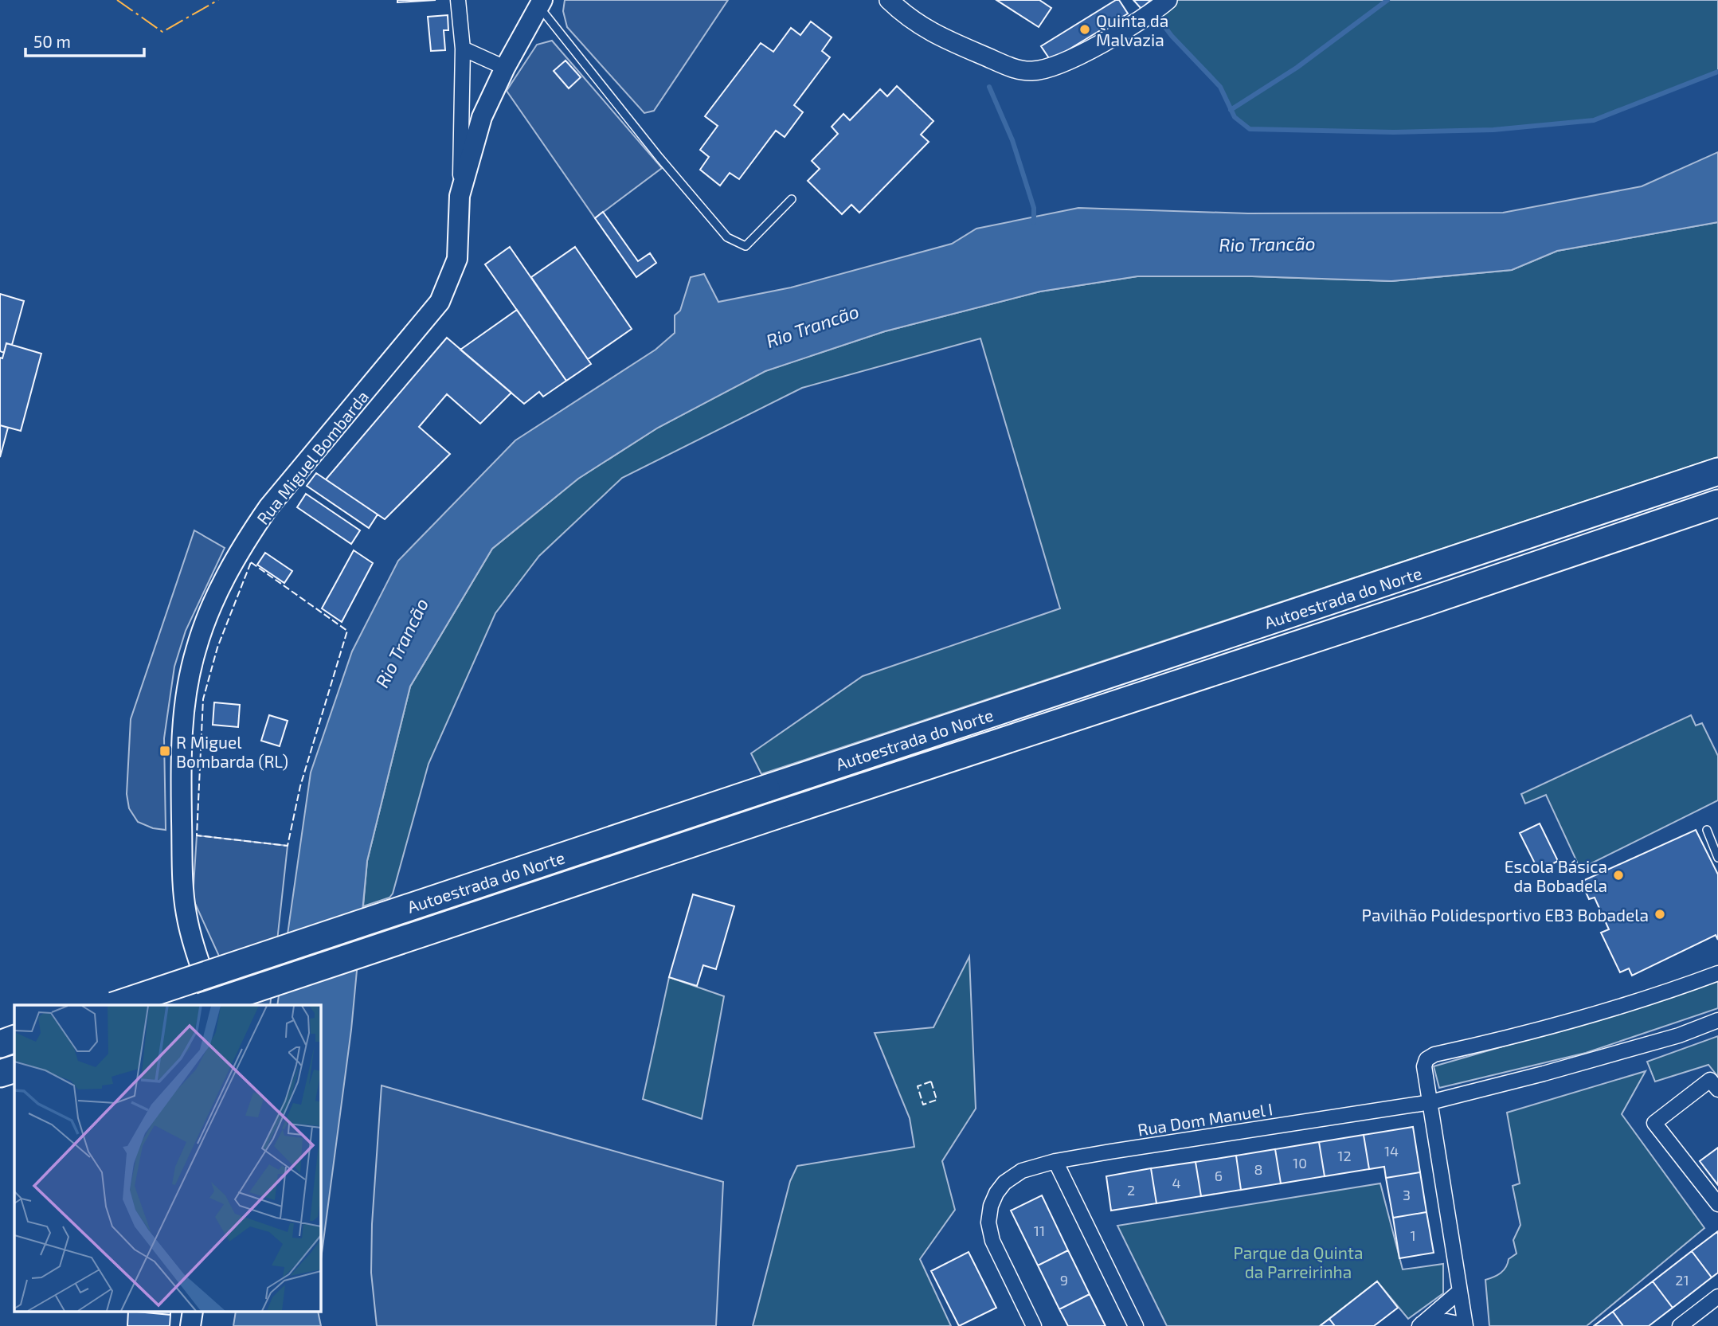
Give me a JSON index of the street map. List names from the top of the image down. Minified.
{"streets":{"highway":["Autoestrada do Norte"],"main road":["Rua Miguel Bombarda"],"street":["Rua Dom Manuel I"]},"water":["Rio Trancão"],"parks":["Parque da Quinta da Parreirinha"],"places":{"other":["Quinta da Malvazia","Escola Básica da Bobadela","Pavilhão Polidesportivo EB3 Bobadela"],"transit":["R Miguel Bombarda (RL)"]},"house_numbers":["14","12","10","8","6","4","2","3","11","1","9","21"],"scale_bar":"50 m"}
